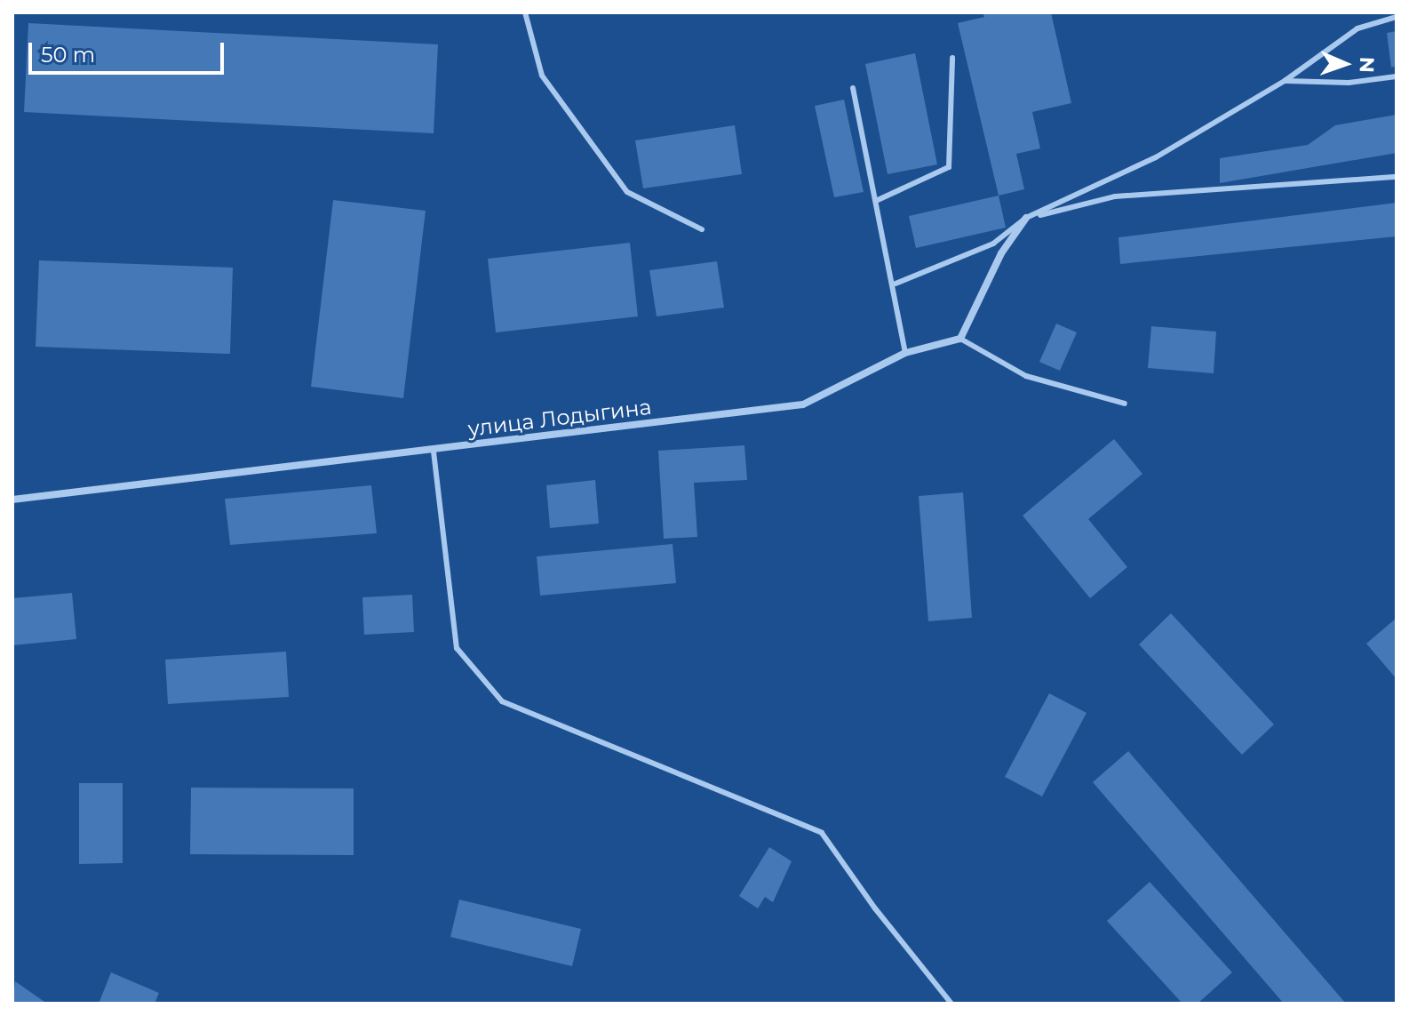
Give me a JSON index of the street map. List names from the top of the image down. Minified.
{"streets":{"street":["улица Лодыгина"]},"scale_bar":"50 m","north":"right"}
